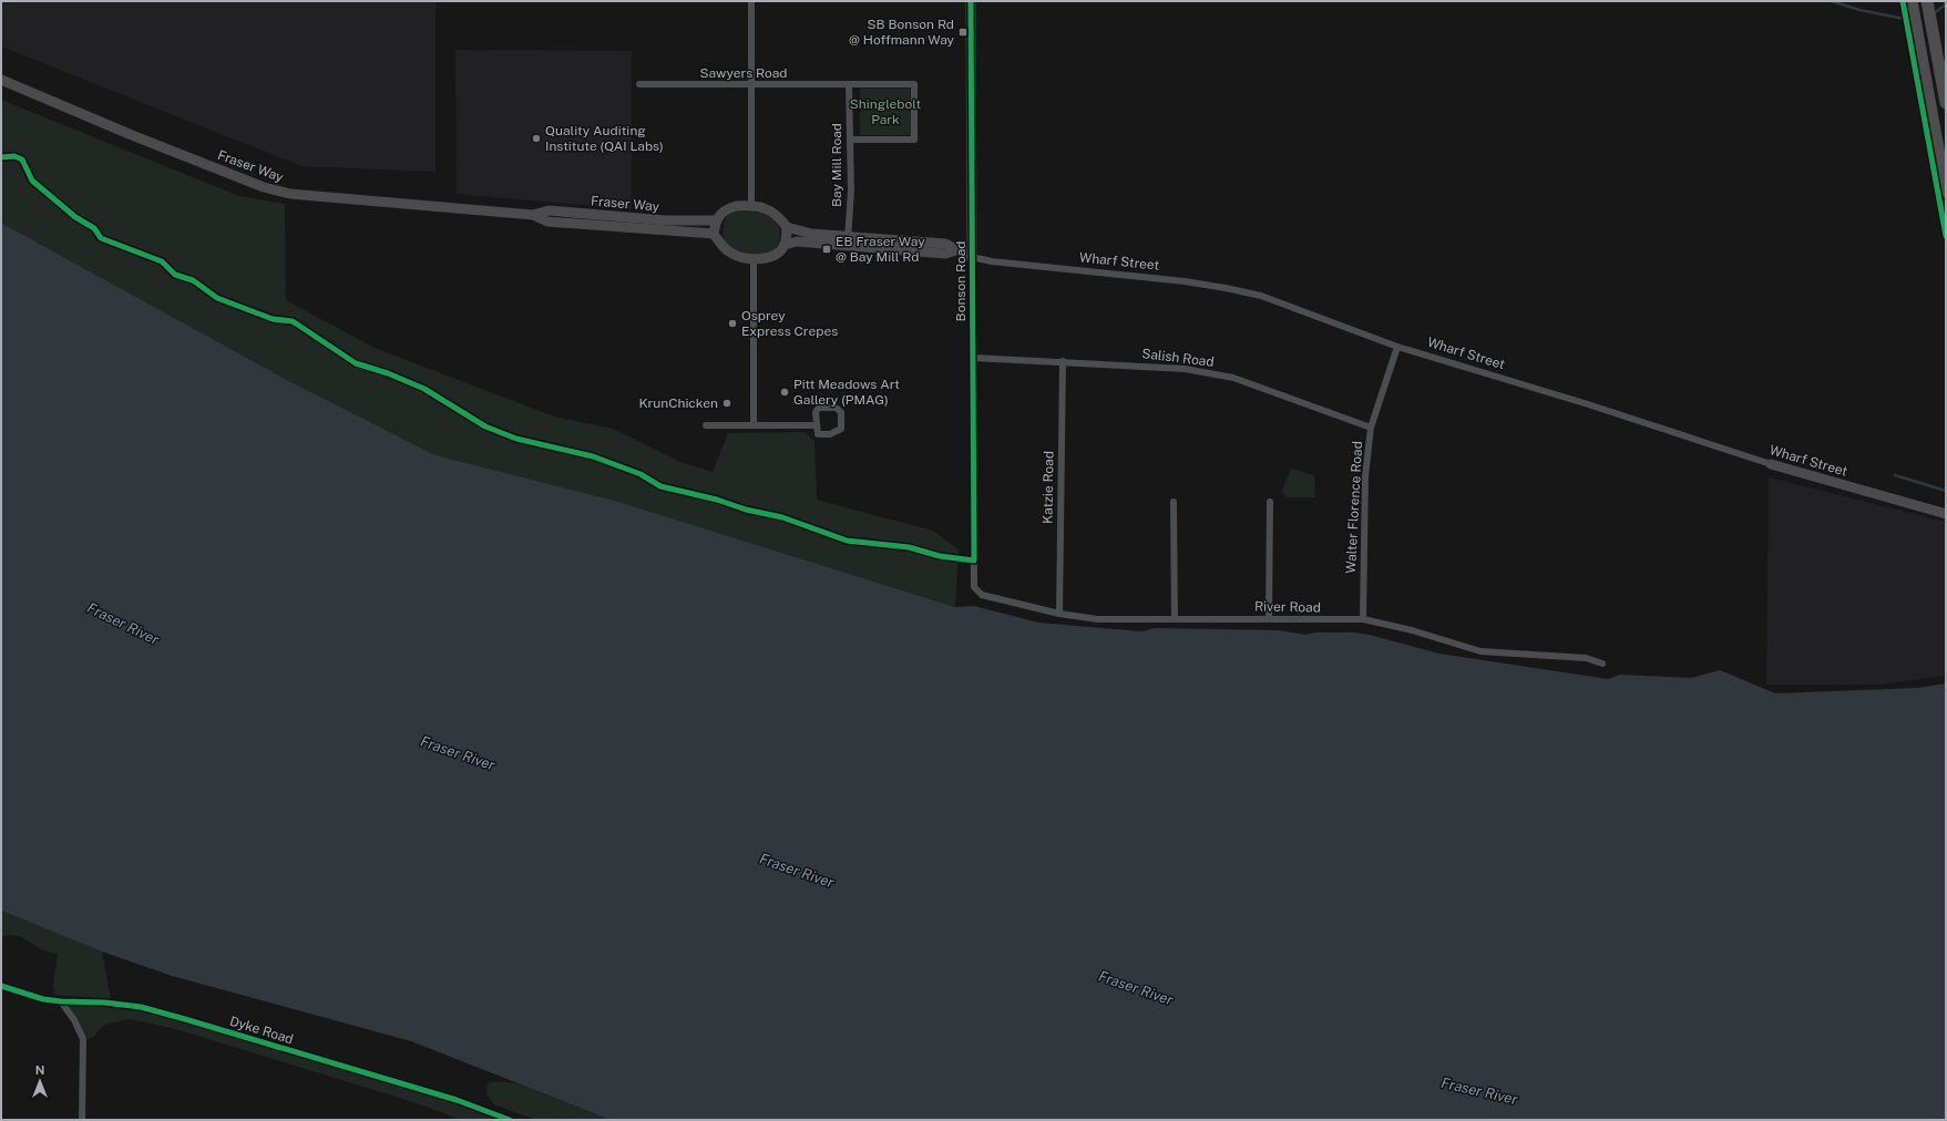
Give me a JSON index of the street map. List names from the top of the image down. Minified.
{"streets":{"street":["Sawyers Road","Bay Mill Road","Fraser Way","Wharf Street","Bonson Road","Salish Road","Katzie Road","Walter Florence Road","River Road","Dyke Road"]},"crossings":[["Sawyers Road","Bay Mill Road"],["Wharf Street","Bonson Road"],["Wharf Street","Walter Florence Road"],["Bonson Road","Salish Road"],["Bonson Road","River Road"],["Salish Road","Katzie Road"],["Salish Road","Walter Florence Road"],["Katzie Road","River Road"],["Walter Florence Road","River Road"]],"water":["Fraser River"],"parks":["Shinglebolt Park"],"places":{"transit":["SB Bonson Rd @ Hoffmann Way","EB Fraser Way @ Bay Mill Rd"],"other":["Quality Auditing Institute (QAI Labs)","Osprey Express Crepes","Pitt Meadows Art Gallery (PMAG)","KrunChicken"]},"north":"top"}
